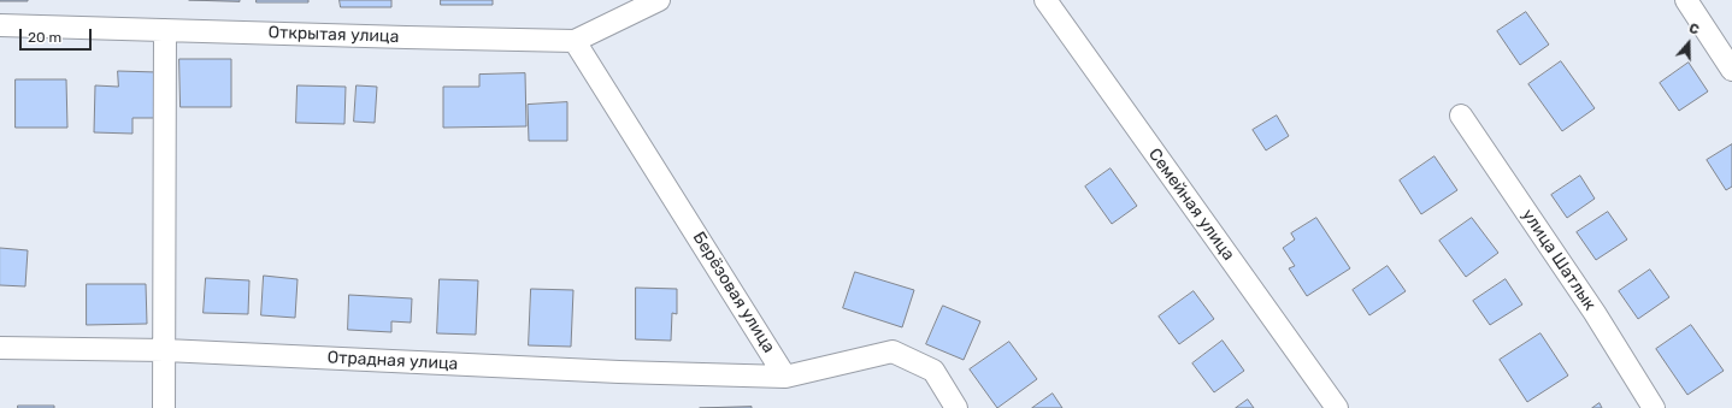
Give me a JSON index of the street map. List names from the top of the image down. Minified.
{"streets":{"street":["Открытая улица","Семейная улица","улица Шатлык","Берёзовая улица","Отрадная улица"]},"crossings":[["Открытая улица","Берёзовая улица"],["Берёзовая улица","Отрадная улица"]],"scale_bar":"20 m","north":"top"}
